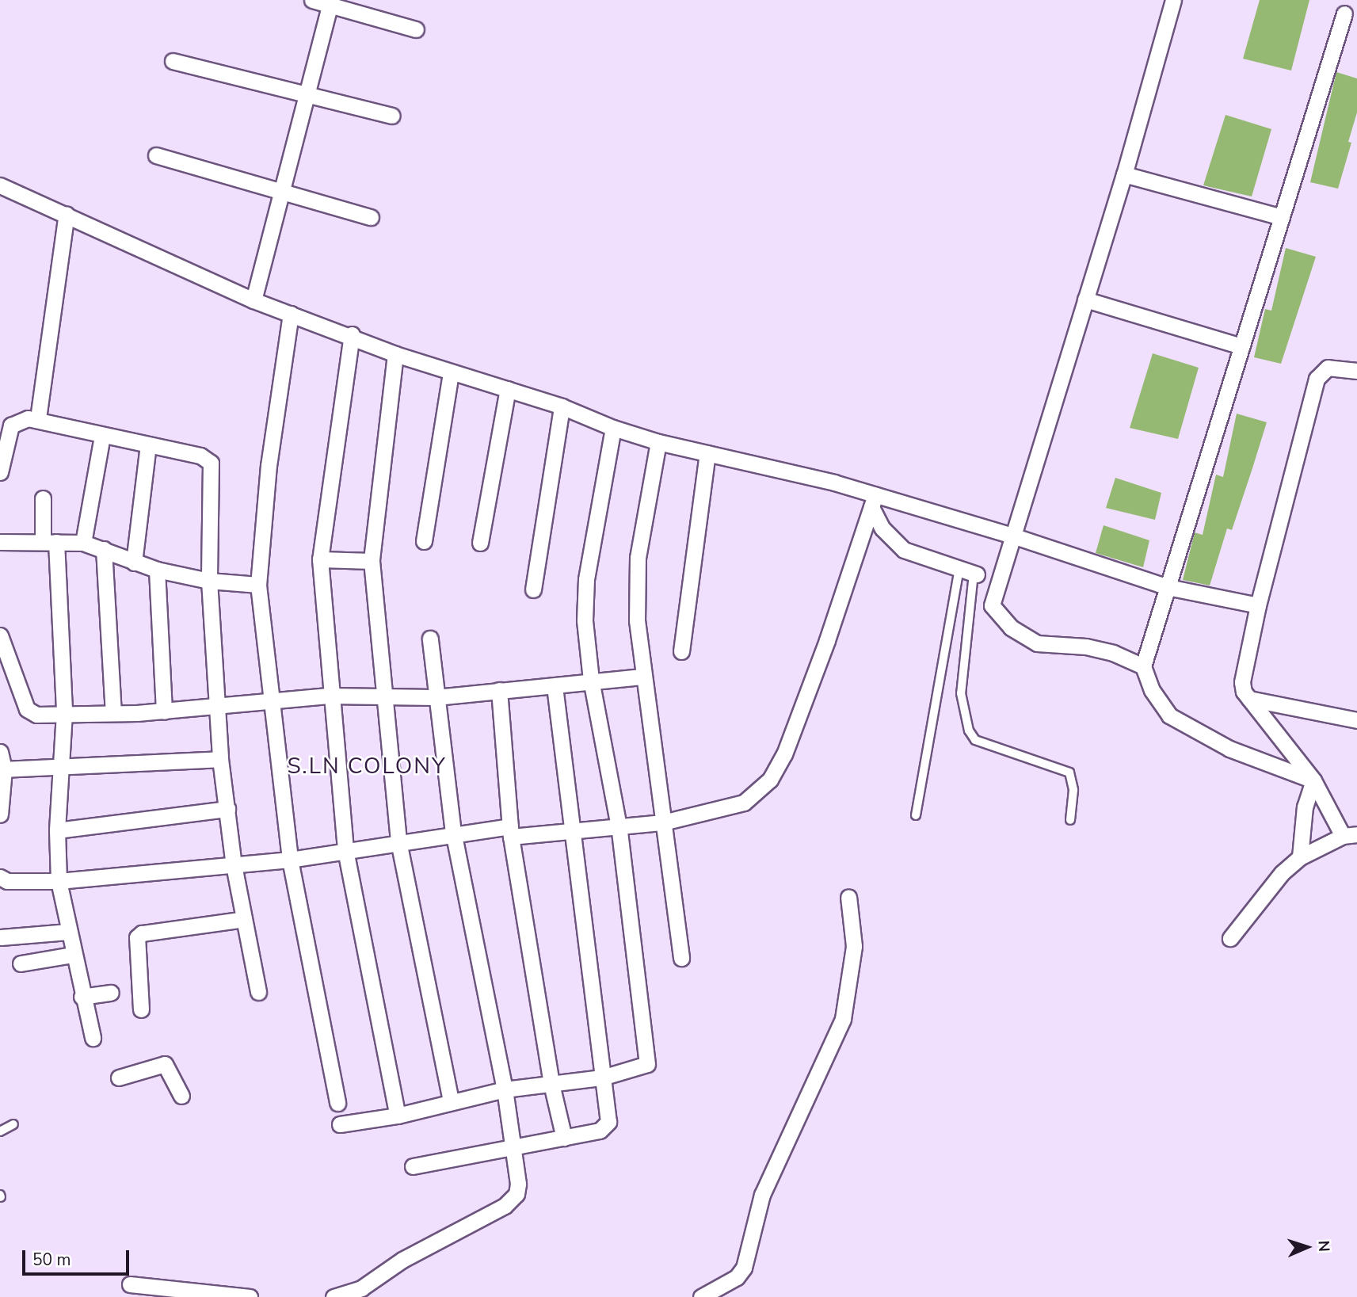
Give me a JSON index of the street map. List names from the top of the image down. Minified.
{"districts":["S.LN COLONY"],"scale_bar":"50 m","north":"right"}
